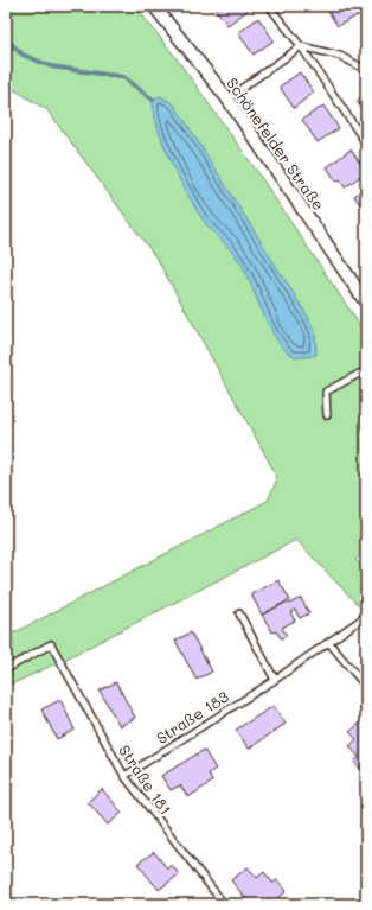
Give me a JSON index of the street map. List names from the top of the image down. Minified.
{"streets":{"street":["Schönefelder Straße"],"lane":["Straße 183","Straße 181"]},"crossings":[["Straße 183","Straße 181"]]}
